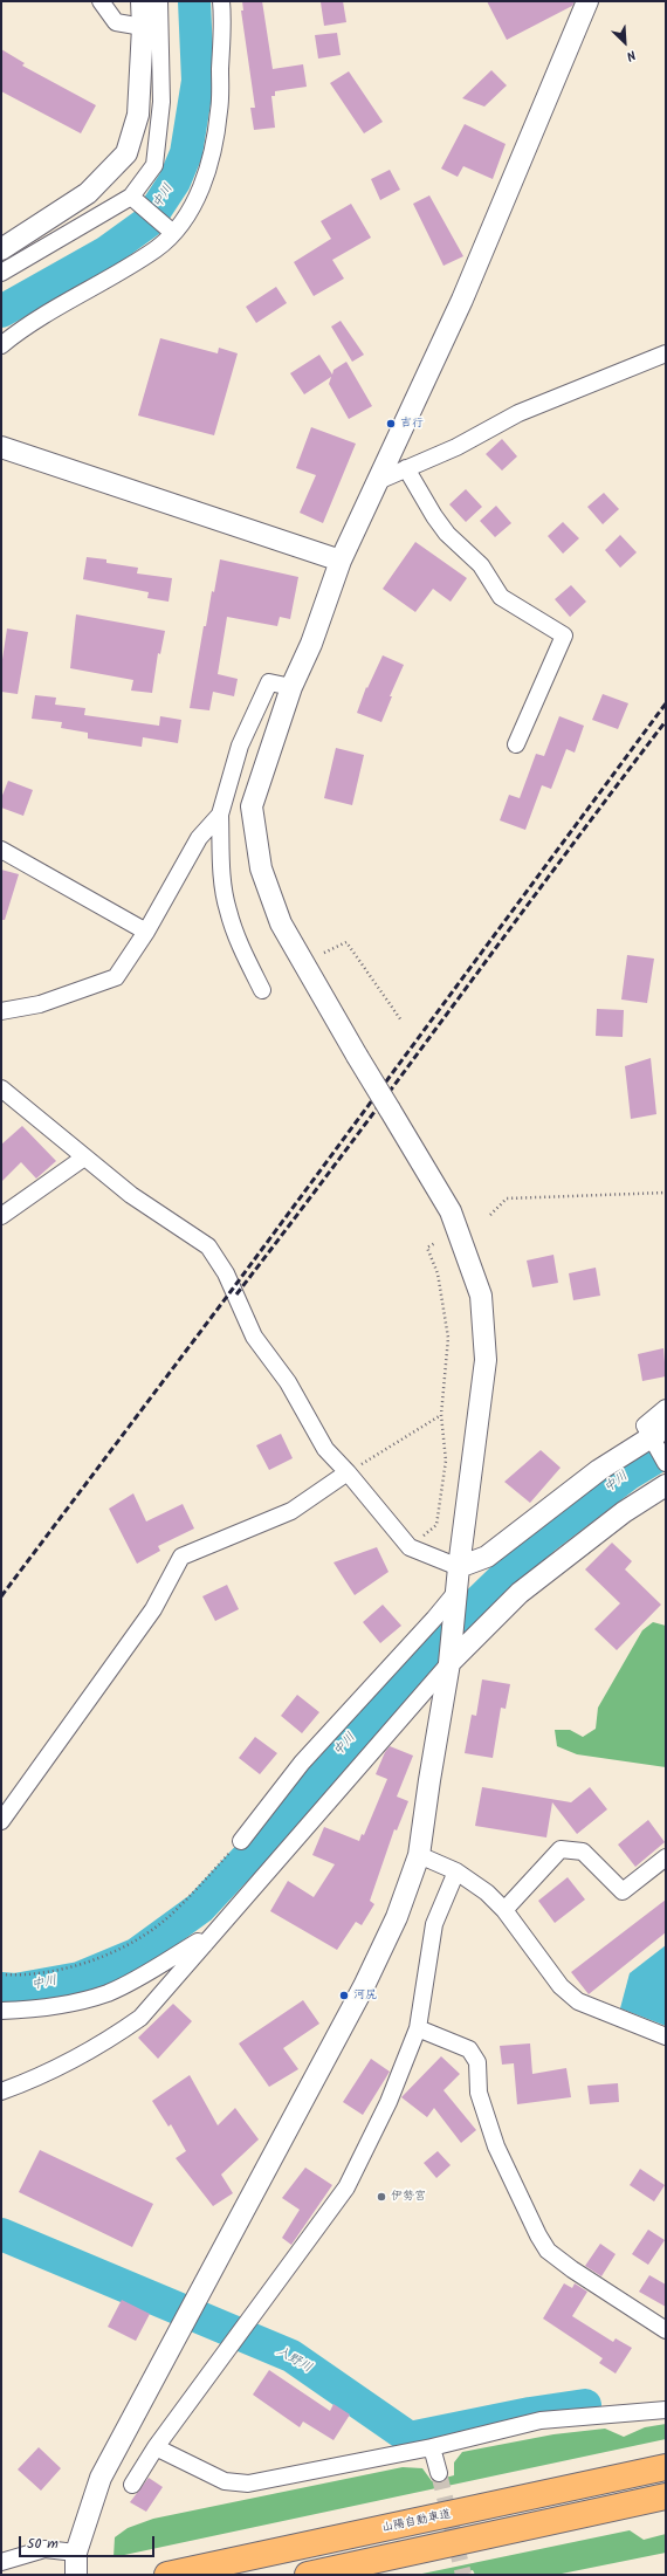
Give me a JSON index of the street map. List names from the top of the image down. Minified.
{"streets":{"highway":["山陽自動車道"]},"water":["中川","入野川"],"places":["吉行","河尻","伊勢宮"],"scale_bar":"50 m","north":"bottom right"}
